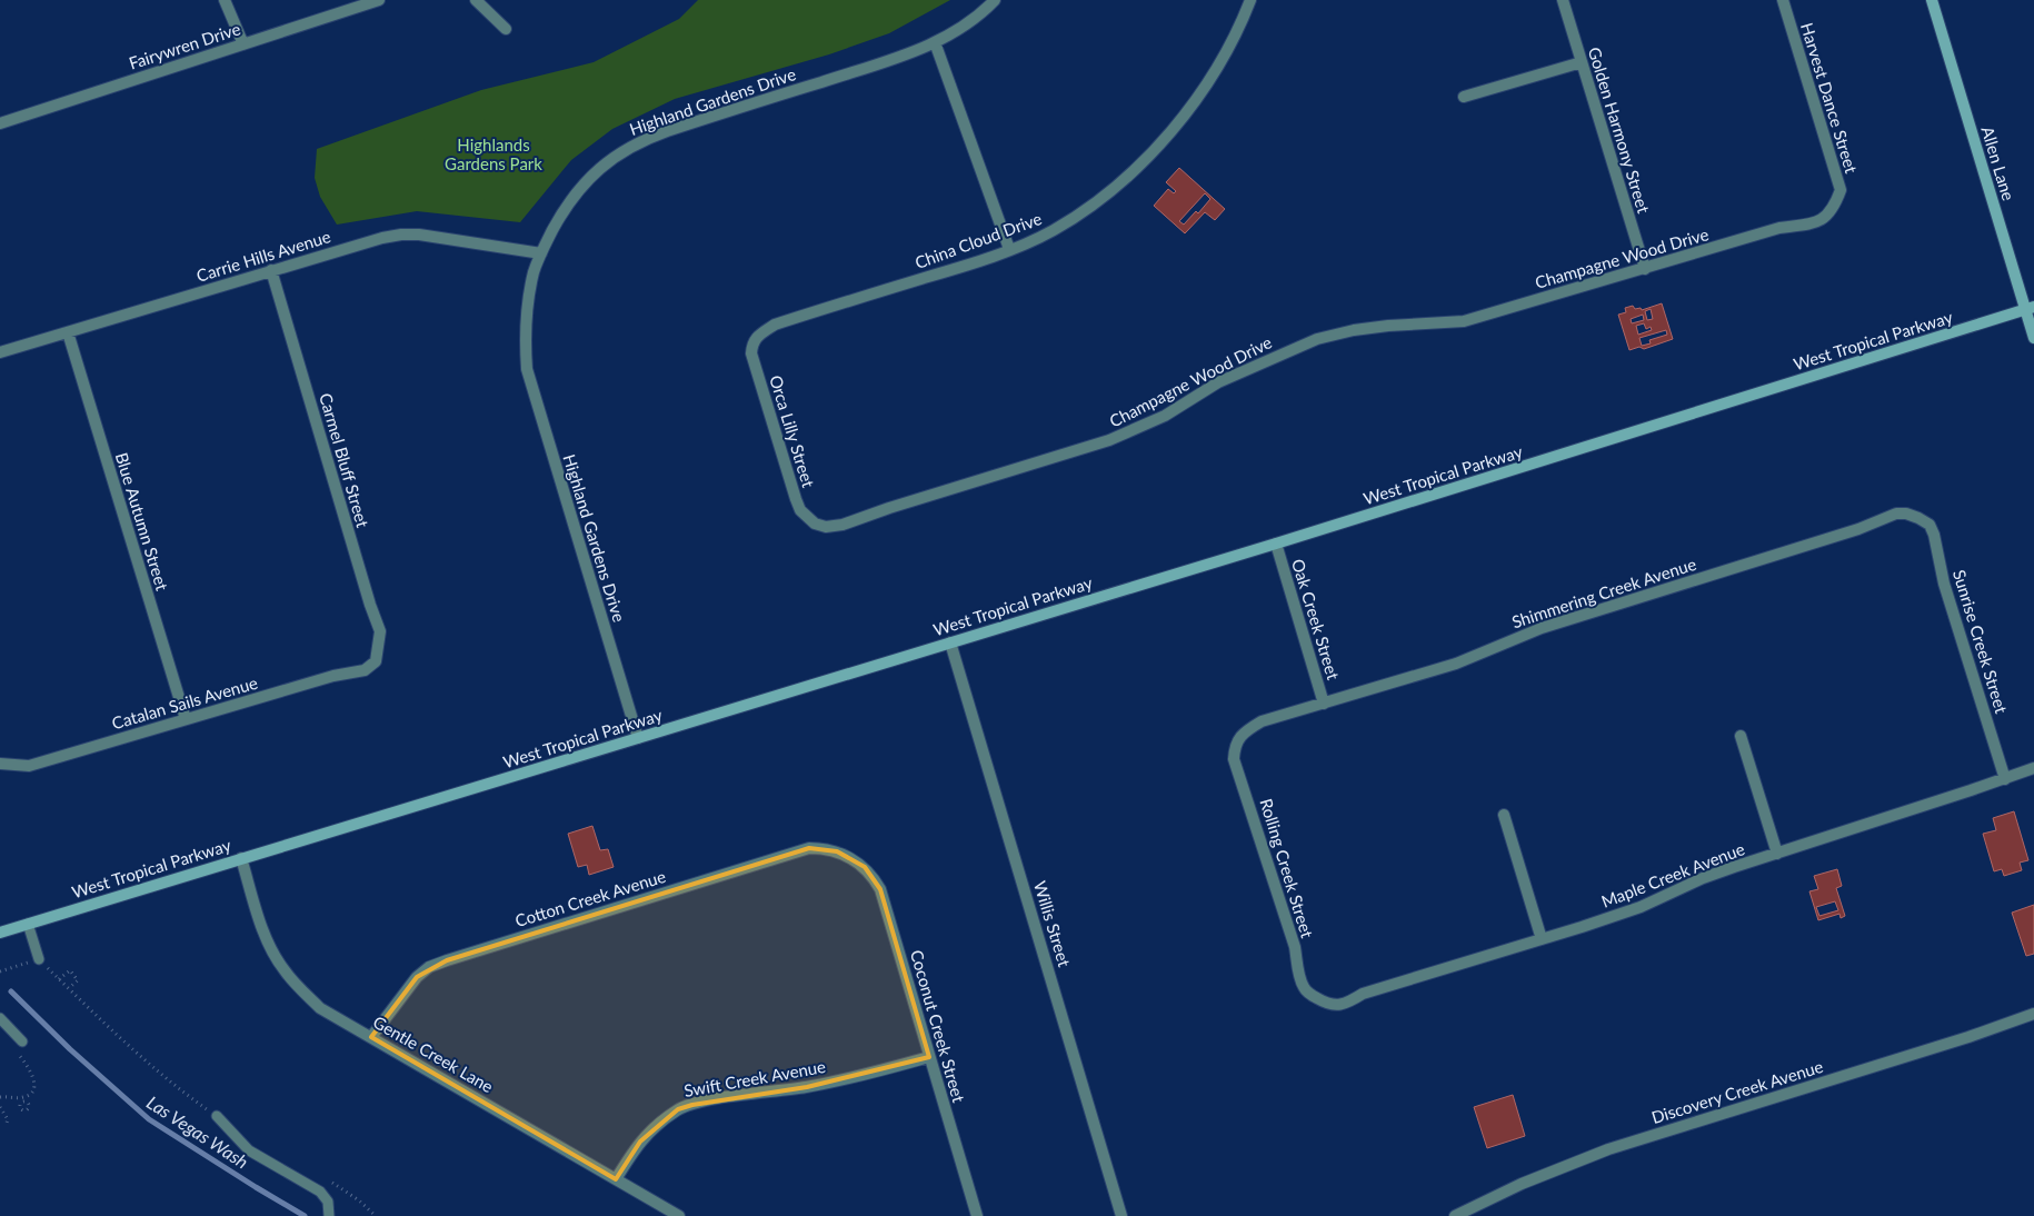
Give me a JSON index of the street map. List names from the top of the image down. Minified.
{"streets":{"main road":["Allen Lane","West Tropical Parkway"],"street":["Fairywren Drive","Harvest Dance Street","Highland Gardens Drive","Golden Harmony Street","China Cloud Drive","Carrie Hills Avenue","Champagne Wood Drive","Orca Lilly Street","Carmel Bluff Street","Blue Autumn Street","Shimmering Creek Avenue","Oak Creek Street","Sunrise Creek Street","Catalan Sails Avenue","Rolling Creek Street","Maple Creek Avenue","Cotton Creek Avenue","Willis Street","Coconut Creek Street","Gentle Creek Lane","Swift Creek Avenue","Discovery Creek Avenue"]},"crossings":[["Harvest Dance Street","Champagne Wood Drive"],["Highland Gardens Drive","Carrie Hills Avenue"],["Highland Gardens Drive","West Tropical Parkway"],["Golden Harmony Street","Champagne Wood Drive"],["Allen Lane","West Tropical Parkway"],["China Cloud Drive","Orca Lilly Street"],["Carrie Hills Avenue","Carmel Bluff Street"],["Carrie Hills Avenue","Blue Autumn Street"],["Champagne Wood Drive","Orca Lilly Street"],["West Tropical Parkway","Oak Creek Street"],["West Tropical Parkway","Willis Street"],["West Tropical Parkway","Gentle Creek Lane"],["Carmel Bluff Street","Catalan Sails Avenue"],["Blue Autumn Street","Catalan Sails Avenue"],["Shimmering Creek Avenue","Oak Creek Street"],["Shimmering Creek Avenue","Sunrise Creek Street"],["Shimmering Creek Avenue","Rolling Creek Street"],["Sunrise Creek Street","Maple Creek Avenue"],["Rolling Creek Street","Maple Creek Avenue"],["Cotton Creek Avenue","Coconut Creek Street"],["Cotton Creek Avenue","Gentle Creek Lane"],["Coconut Creek Street","Swift Creek Avenue"],["Gentle Creek Lane","Swift Creek Avenue"]],"water":["Las Vegas Wash"],"parks":["Highlands Gardens Park"]}
